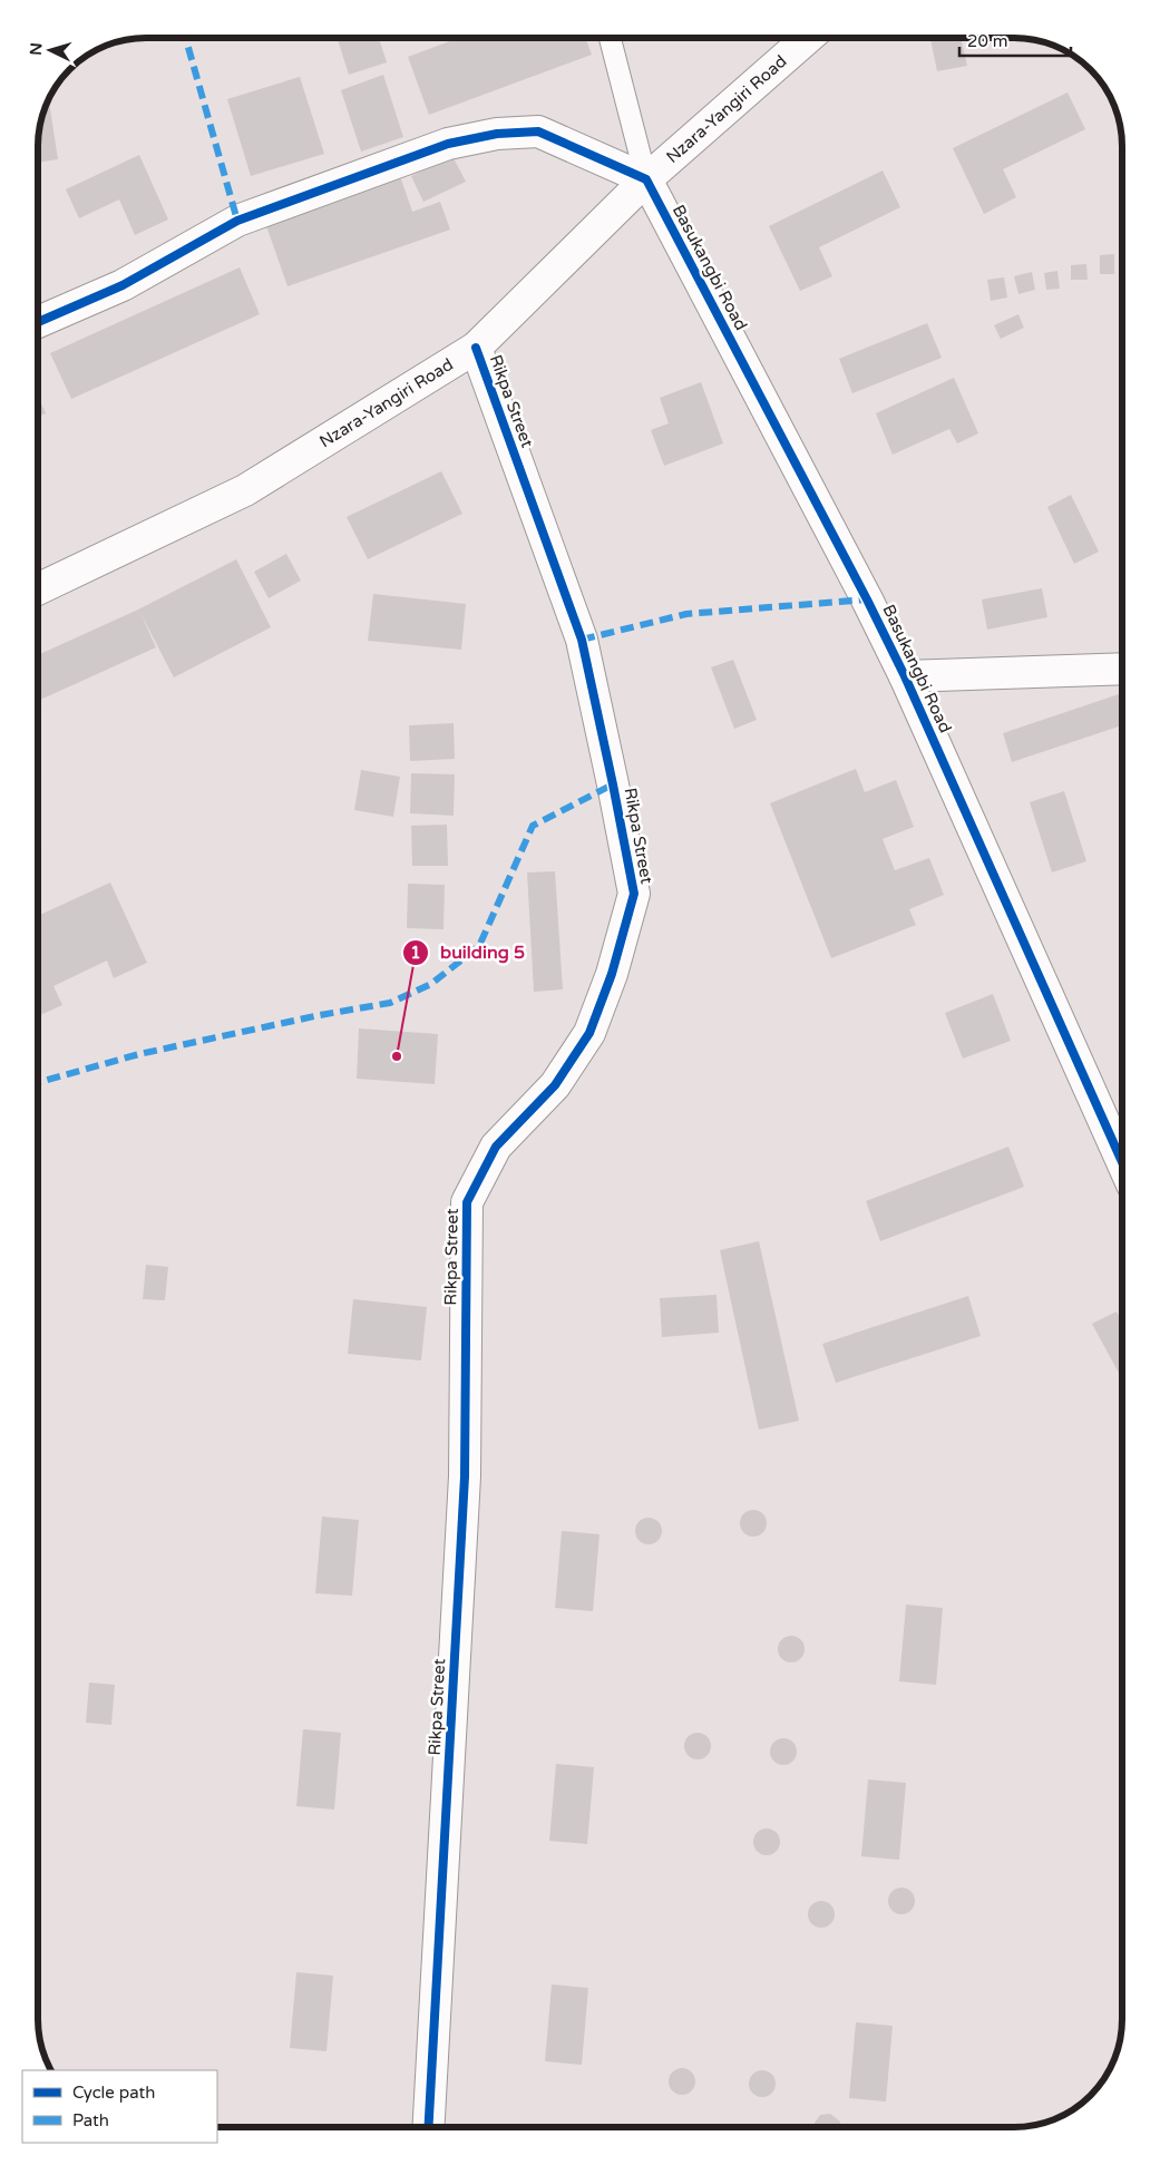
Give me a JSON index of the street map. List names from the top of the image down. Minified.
{"streets":{"street":["Nzara-Yangiri Road","Basukangbi Road","Rikpa Street"]},"crossings":[["Nzara-Yangiri Road","Basukangbi Road"],["Nzara-Yangiri Road","Rikpa Street"]],"places":["building 5"],"legend":["Cycle path","Path"],"scale_bar":"20 m","north":"left"}
